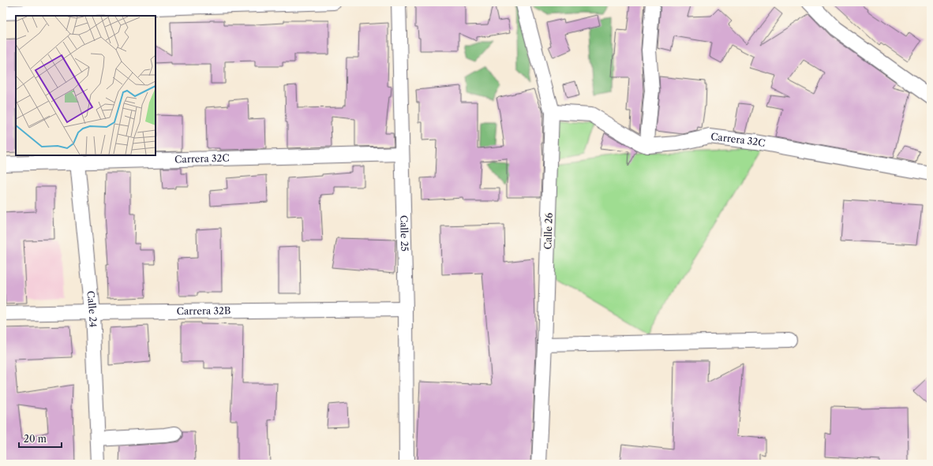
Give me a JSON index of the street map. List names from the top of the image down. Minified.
{"streets":{"street":["Carrera 32C","Calle 26","Calle 25","Calle 24","Carrera 32B"]},"crossings":[["Carrera 32C","Calle 25"],["Carrera 32C","Calle 24"],["Calle 25","Carrera 32B"],["Calle 24","Carrera 32B"]],"scale_bar":"20 m"}
